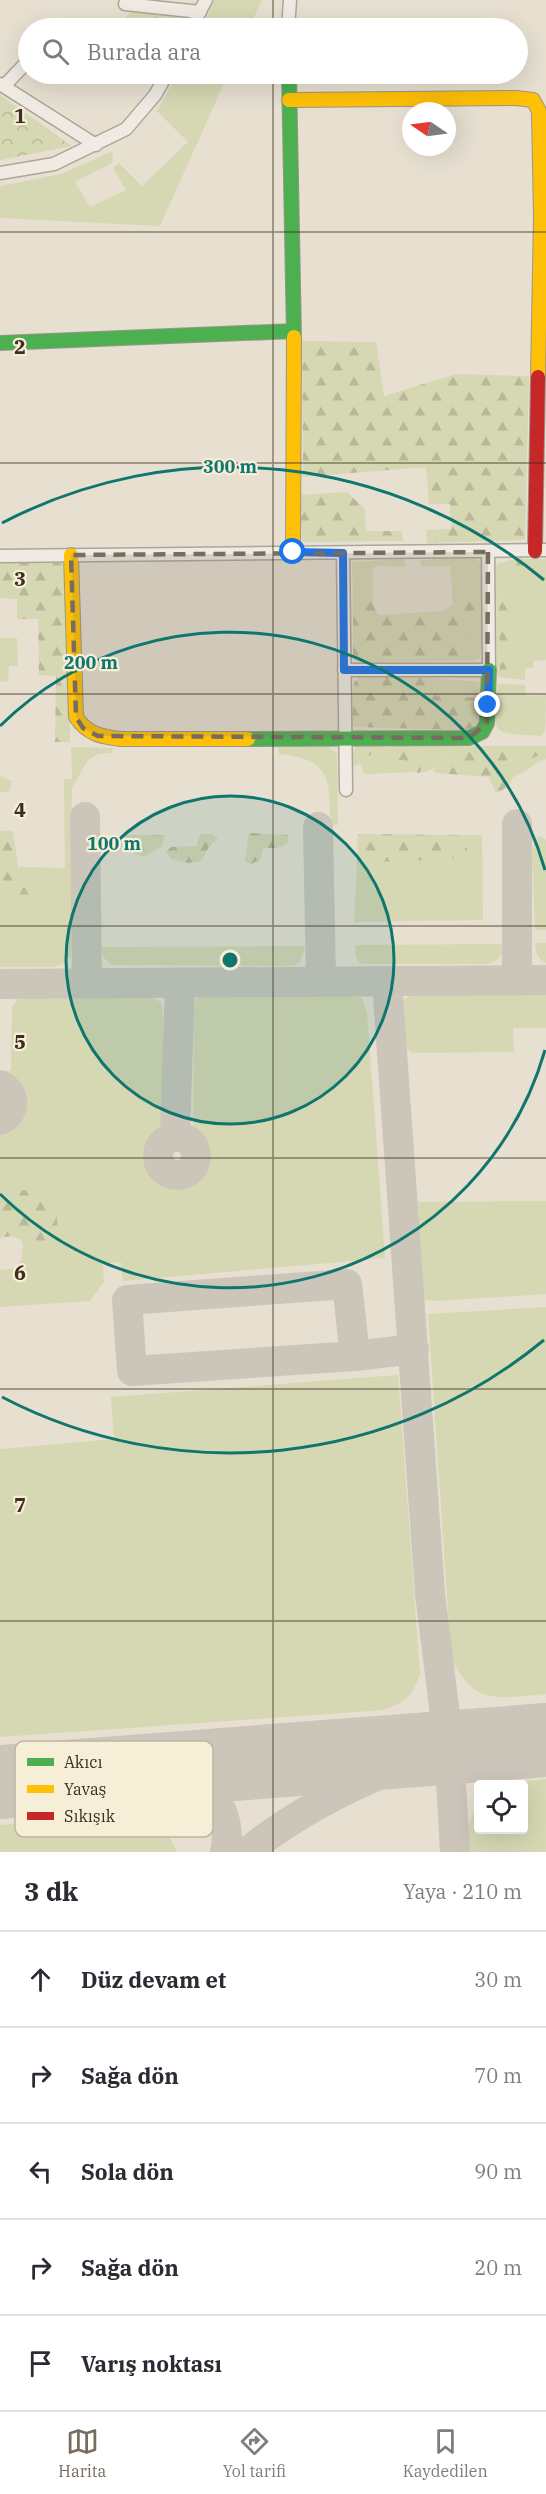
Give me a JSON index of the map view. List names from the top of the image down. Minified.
{"legend":["Akıcı","Yavaş","Sıkışık"],"north":"left","page":{"search":"Burada ara","heading":["3 dk","Yaya · 210 m"],"list":[["Düz devam et","30 m"],["Sağa dön","70 m"],["Sola dön","90 m"],["Sağa dön","20 m"],"Varış noktası"],"nav":["Harita","Yol tarifi","Kaydedilen"]},"grid":{"rows":["1","2","3","4","5","6","7"]},"rings":["300 m","200 m","100 m"]}
